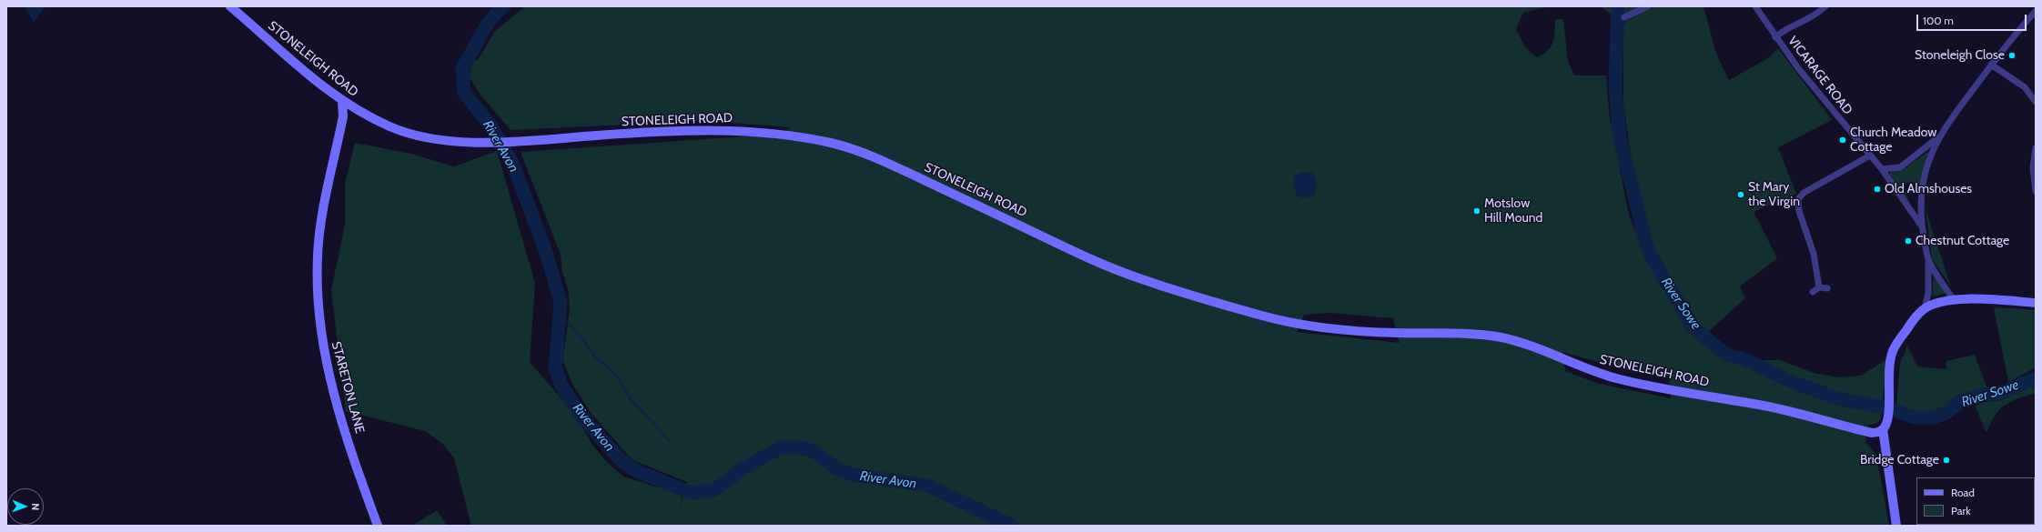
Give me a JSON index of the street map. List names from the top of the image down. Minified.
{"streets":{"main road":["STONELEIGH ROAD","STARETON LANE"],"street":["VICARAGE ROAD"]},"crossings":[["STONELEIGH ROAD","STARETON LANE"]],"water":["River Avon","River Sowe"],"places":["Stoneleigh Close","Church Meadow Cottage","Old Almshouses","St Mary the Virgin","Motslow Hill Mound","Chestnut Cottage","Bridge Cottage"],"legend":["Road","Park"],"scale_bar":"100 m","north":"right"}
